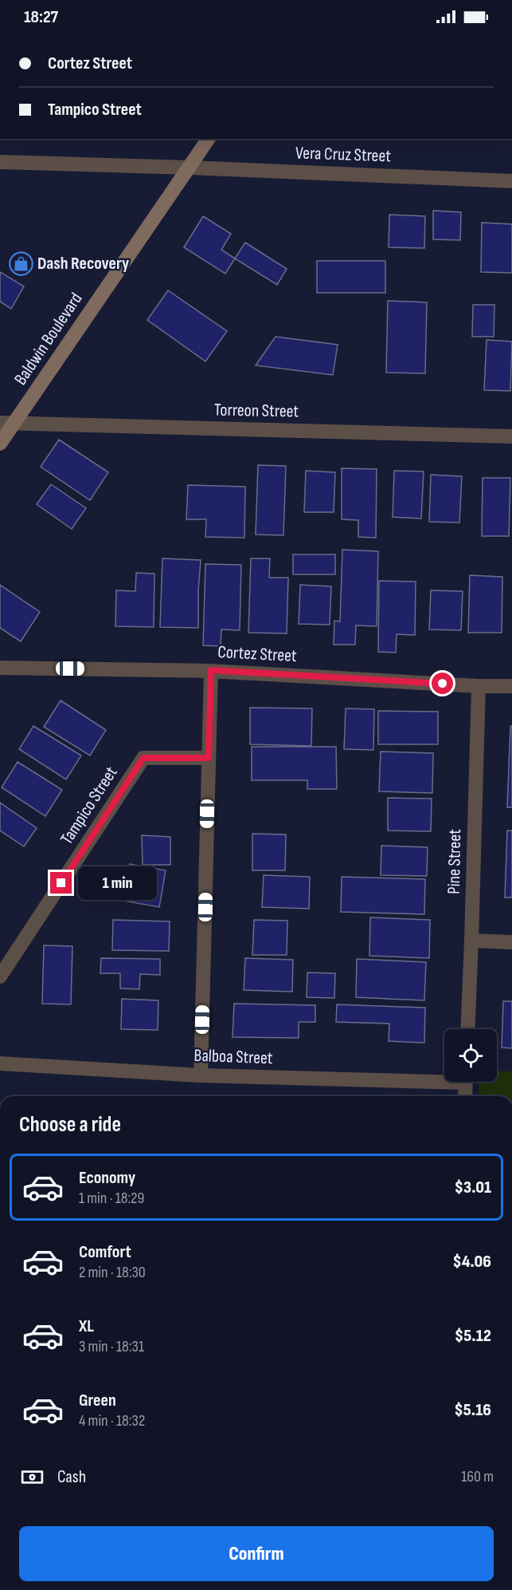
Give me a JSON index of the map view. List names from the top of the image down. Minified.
{"streets":{"main road":["Baldwin Boulevard"],"street":["Vera Cruz Street","Torreon Street","Cortez Street","Tampico Street","Pine Street","Balboa Street"]},"crossings":[["Vera Cruz Street","Baldwin Boulevard"],["Baldwin Boulevard","Torreon Street"],["Cortez Street","Pine Street"]],"places":{"shop":["Dash Recovery"]},"page":{"status":"18:27","banner":["Cortez Street","Tampico Street"],"bubble":"1 min","heading":"Choose a ride","list":[{"name":"Economy","note":"1 min · 18:29","value":"$3.01"},{"name":"Comfort","note":"2 min · 18:30","value":"$4.06"},{"name":"XL","note":"3 min · 18:31","value":"$5.12"},{"name":"Green","note":"4 min · 18:32","value":"$5.16"}],"pay":["Cash","160 m"],"buttons":"Confirm"}}
